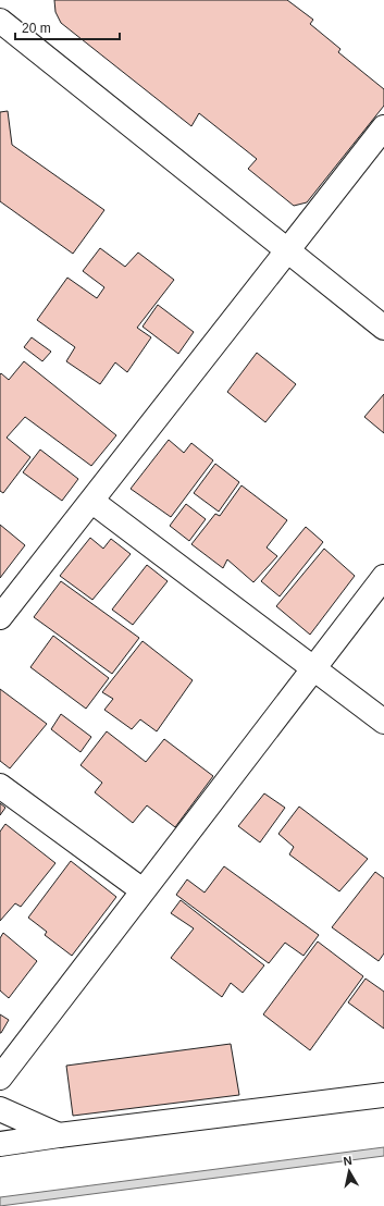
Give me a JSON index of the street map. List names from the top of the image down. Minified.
{"scale_bar":"20 m","north":"top"}
